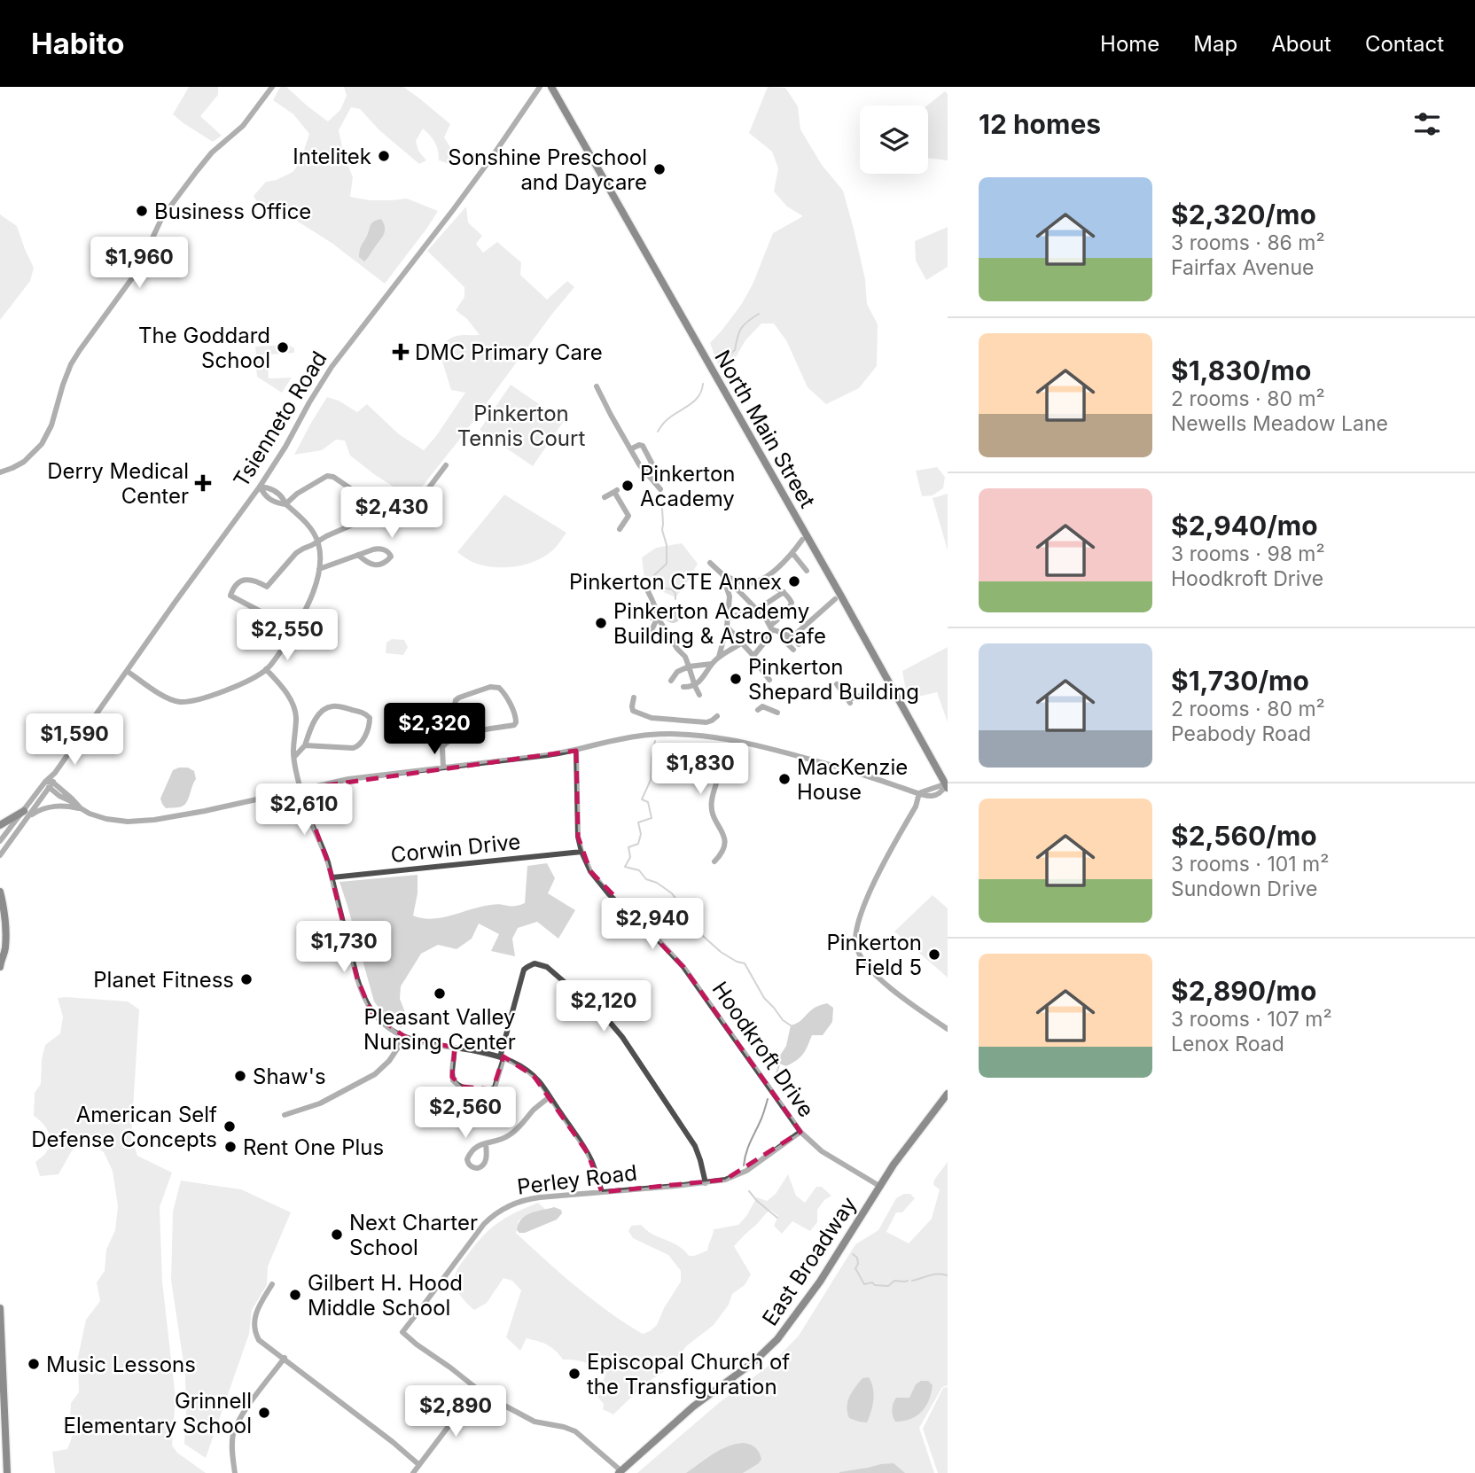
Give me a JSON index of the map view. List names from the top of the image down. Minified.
{"streets":{"main road":["North Main Street","East Broadway"],"street":["Tsienneto Road","Corwin Drive","Hoodkroft Drive","Perley Road"]},"crossings":[["Corwin Drive","Hoodkroft Drive"],["Hoodkroft Drive","Perley Road"],["Hoodkroft Drive","East Broadway"]],"parks":["Pinkerton Tennis Court"],"places":{"other":["Intelitek","Sonshine Preschool and Daycare","Business Office","The Goddard School","Pinkerton Academy","Pinkerton CTE Annex","Pinkerton Academy Building & Astro Cafe","Pinkerton Shepard Building","MacKenzie House","Pinkerton Field 5","Planet Fitness","Pleasant Valley Nursing Center","Shaw's","American Self Defense Concepts","Rent One Plus","Next Charter School","Gilbert H. Hood Middle School","Music Lessons","Episcopal Church of the Transfiguration","Grinnell Elementary School"],"health":["DMC Primary Care","Derry Medical Center"]},"page":{"header":"Habito","nav":["Home","Map","About","Contact"],"heading":"12 homes","list":[{"name":"$2,320/mo","note":"3 rooms · 86 m² · Fairfax Avenue"},{"name":"$1,830/mo","note":"2 rooms · 80 m² · Newells Meadow Lane"},{"name":"$2,940/mo","note":"3 rooms · 98 m² · Hoodkroft Drive"},{"name":"$1,730/mo","note":"2 rooms · 80 m² · Peabody Road"},{"name":"$2,560/mo","note":"3 rooms · 101 m² · Sundown Drive"},{"name":"$2,890/mo","note":"3 rooms · 107 m² · Lenox Road"}],"price":["$1,960","$2,430","$2,550","$2,320","$1,590","$1,830","$2,610","$2,940","$1,730","$2,120","$2,560","$2,890"]}}
